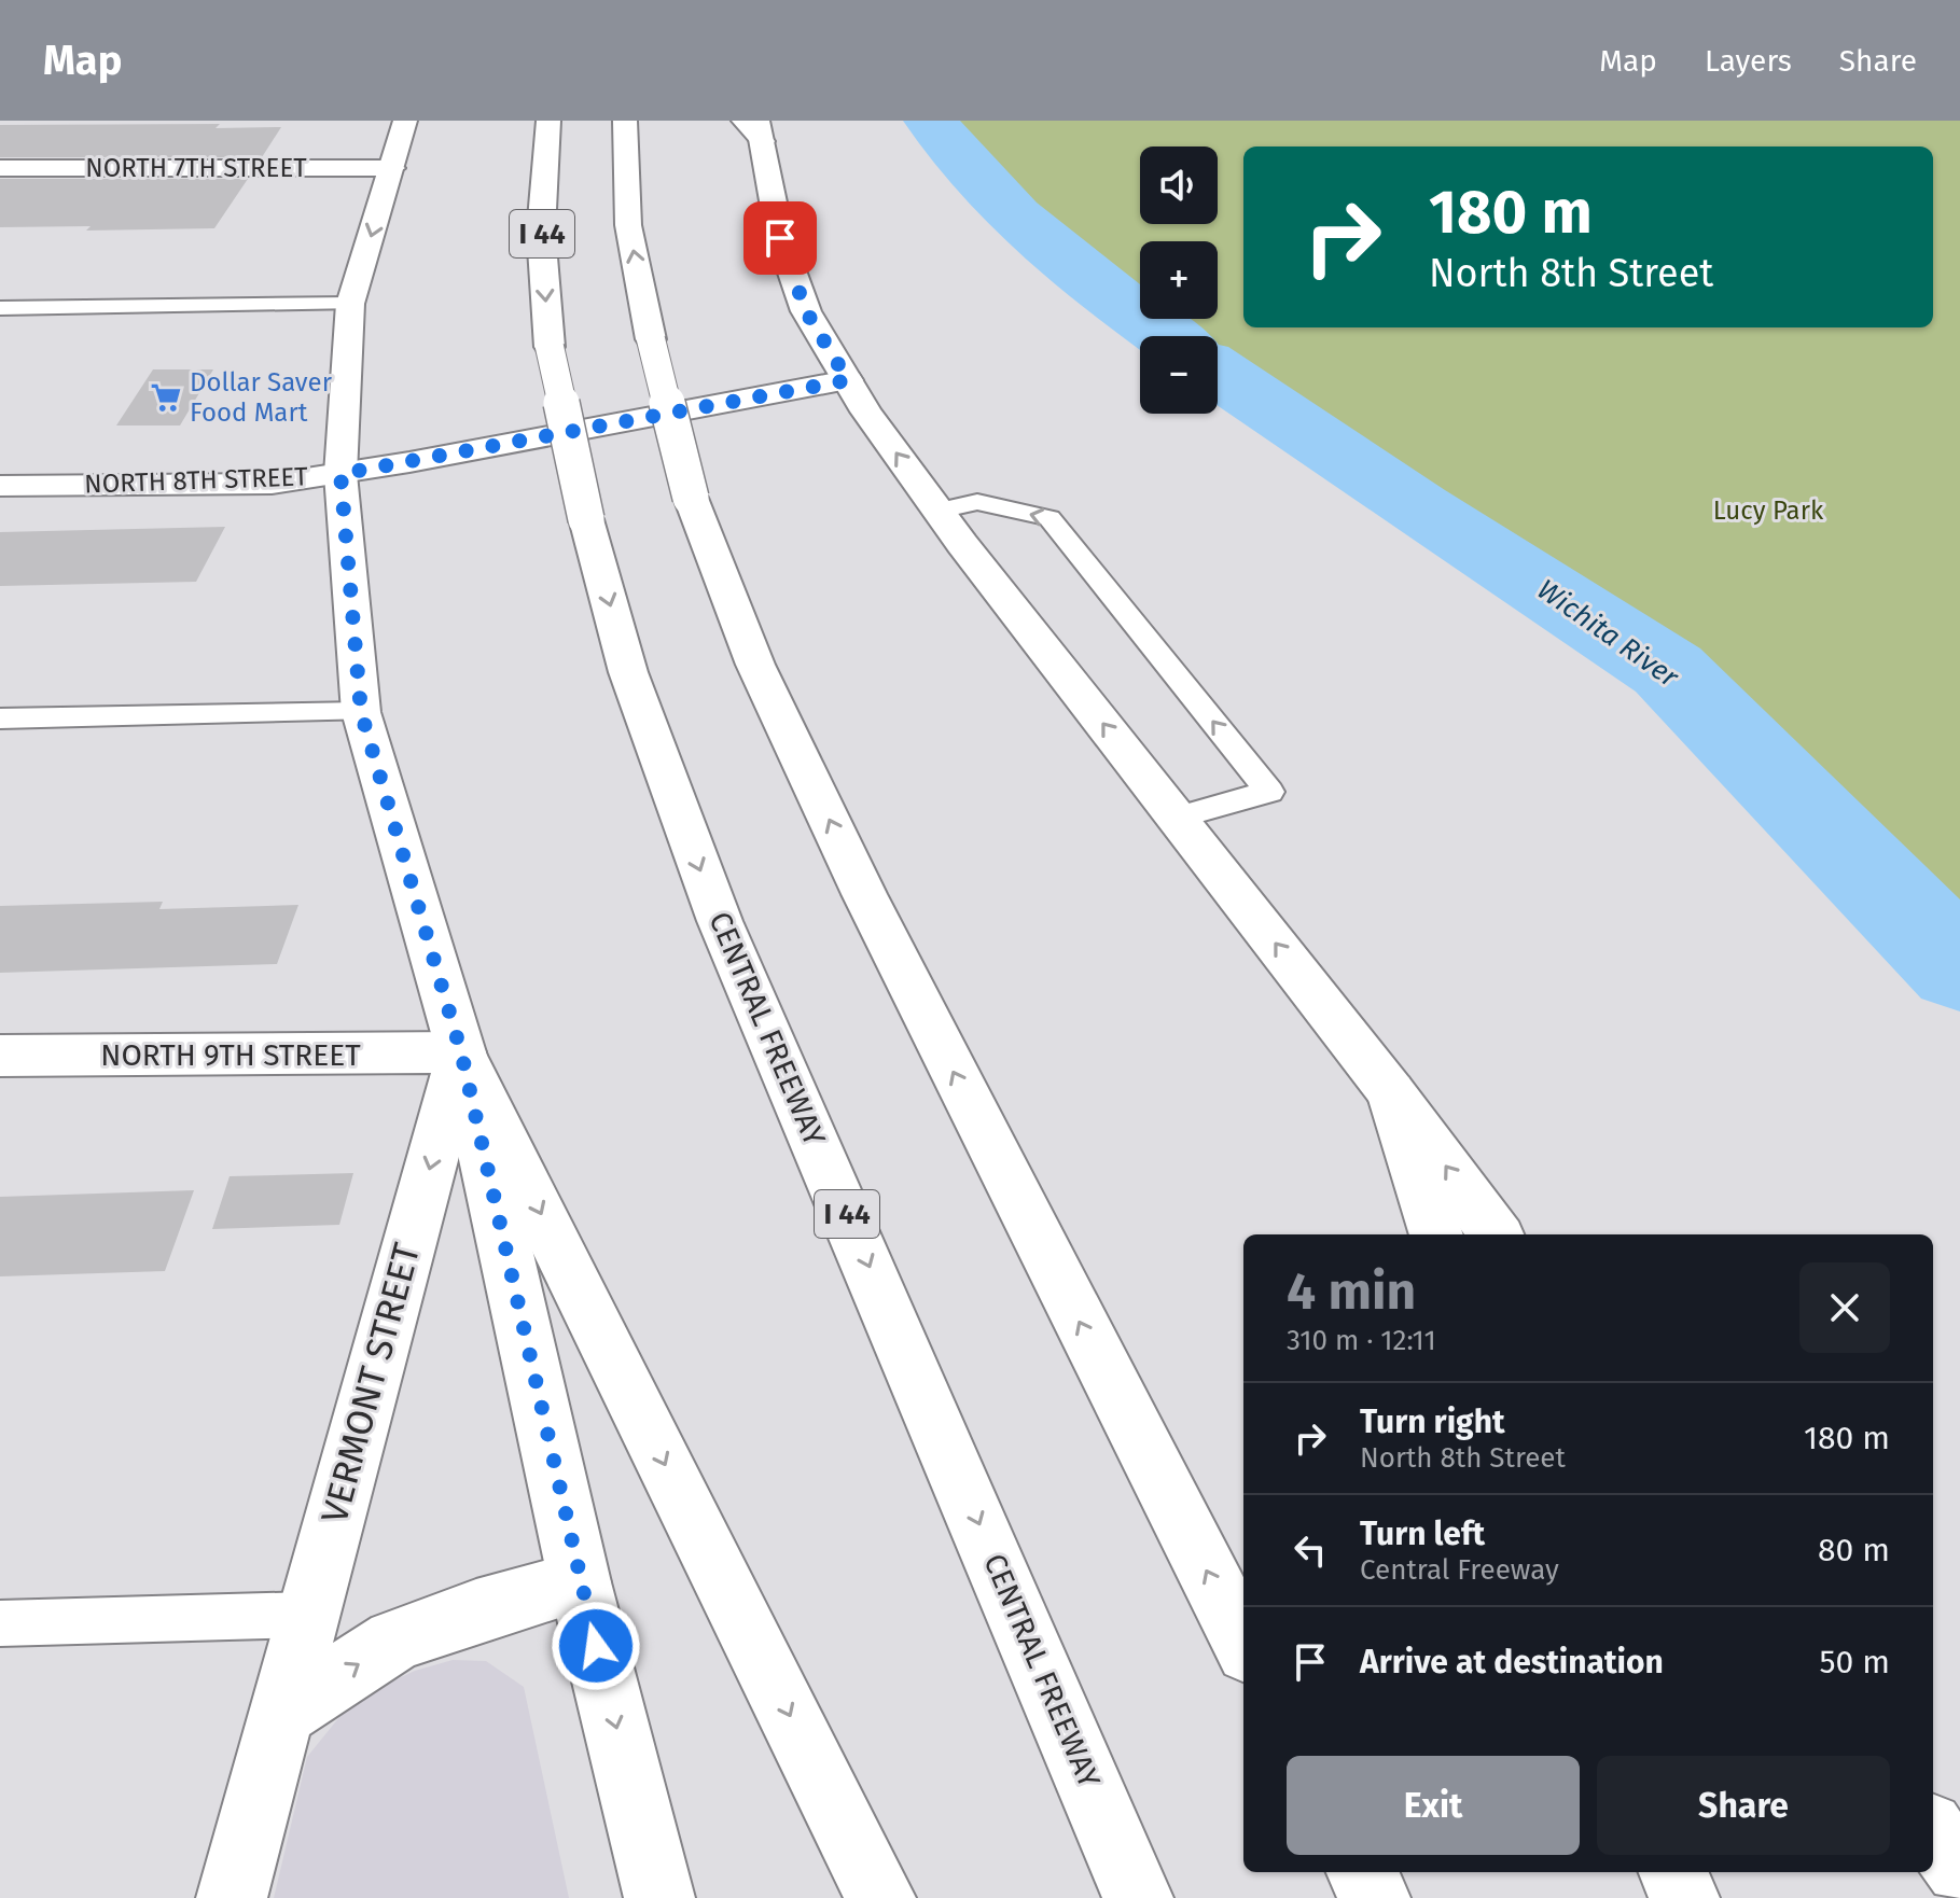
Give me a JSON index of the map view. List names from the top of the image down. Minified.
{"streets":{"main road":["NORTH 7TH STREET","I 44","NORTH 8TH STREET","CENTRAL FREEWAY","NORTH 9TH STREET","VERMONT STREET"]},"crossings":[["NORTH 9TH STREET","VERMONT STREET"]],"one_way":["VERMONT STREET"],"water":["Wichita River"],"parks":["Lucy Park"],"places":{"supermarket":["Dollar Saver Food Mart"]},"page":{"header":"Map","nav":["Map","Layers","Share"],"map_buttons":["+","−"],"turn":["180 m","North 8th Street"],"heading":["4 min","310 m · 12:11"],"list":[{"name":"Turn right","note":"North 8th Street","value":"180 m"},{"name":"Turn left","note":"Central Freeway","value":"80 m"},{"name":"Arrive at destination","value":"50 m"}],"buttons":["Exit","Share"]}}
